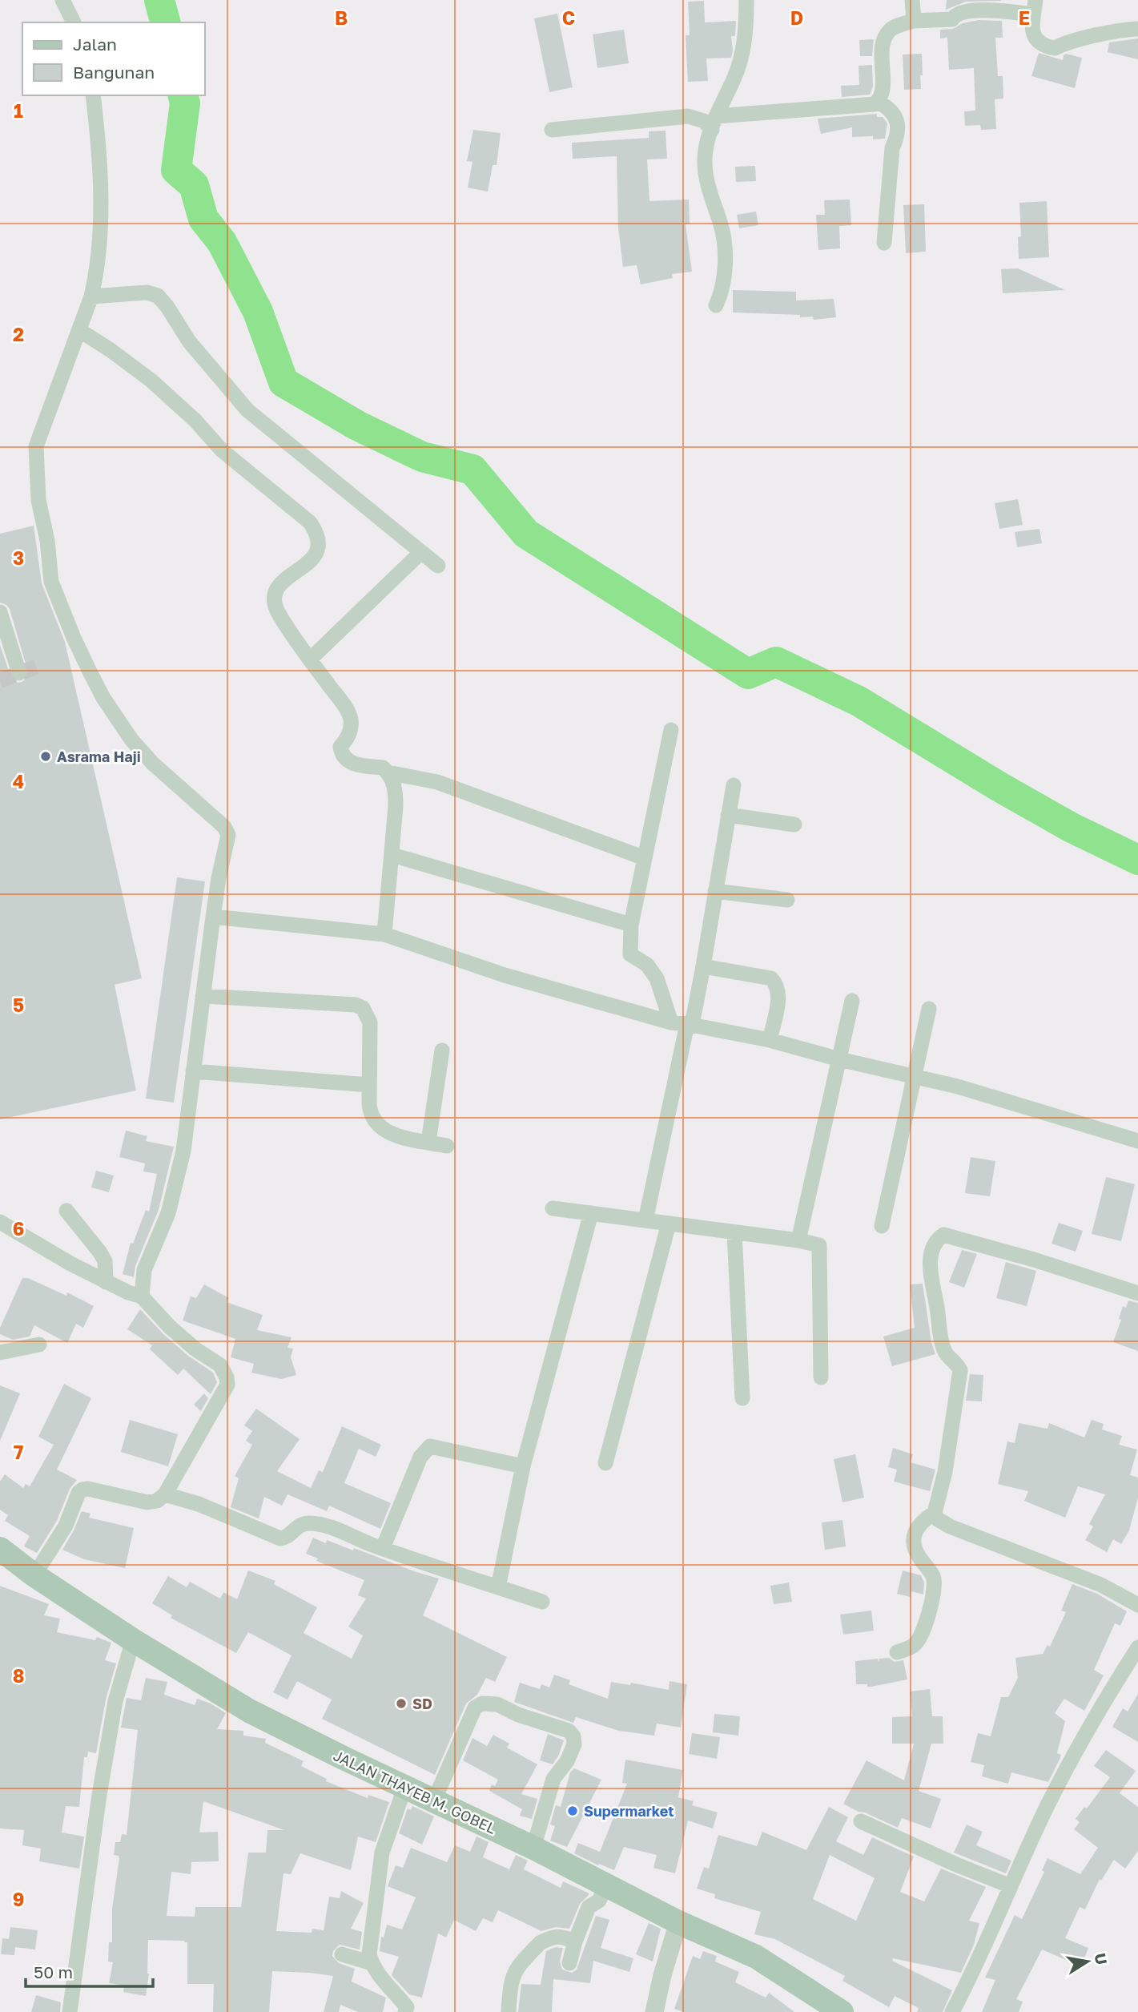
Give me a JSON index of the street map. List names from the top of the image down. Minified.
{"streets":{"main road":["JALAN THAYEB M. GOBEL"]},"places":["Asrama Haji","SD","Supermarket"],"legend":["Jalan","Bangunan"],"scale_bar":"50 m","north":"right","grid":{"columns":["B","C","D","E"],"rows":["1","2","3","4","5","6","7","8","9"]}}
